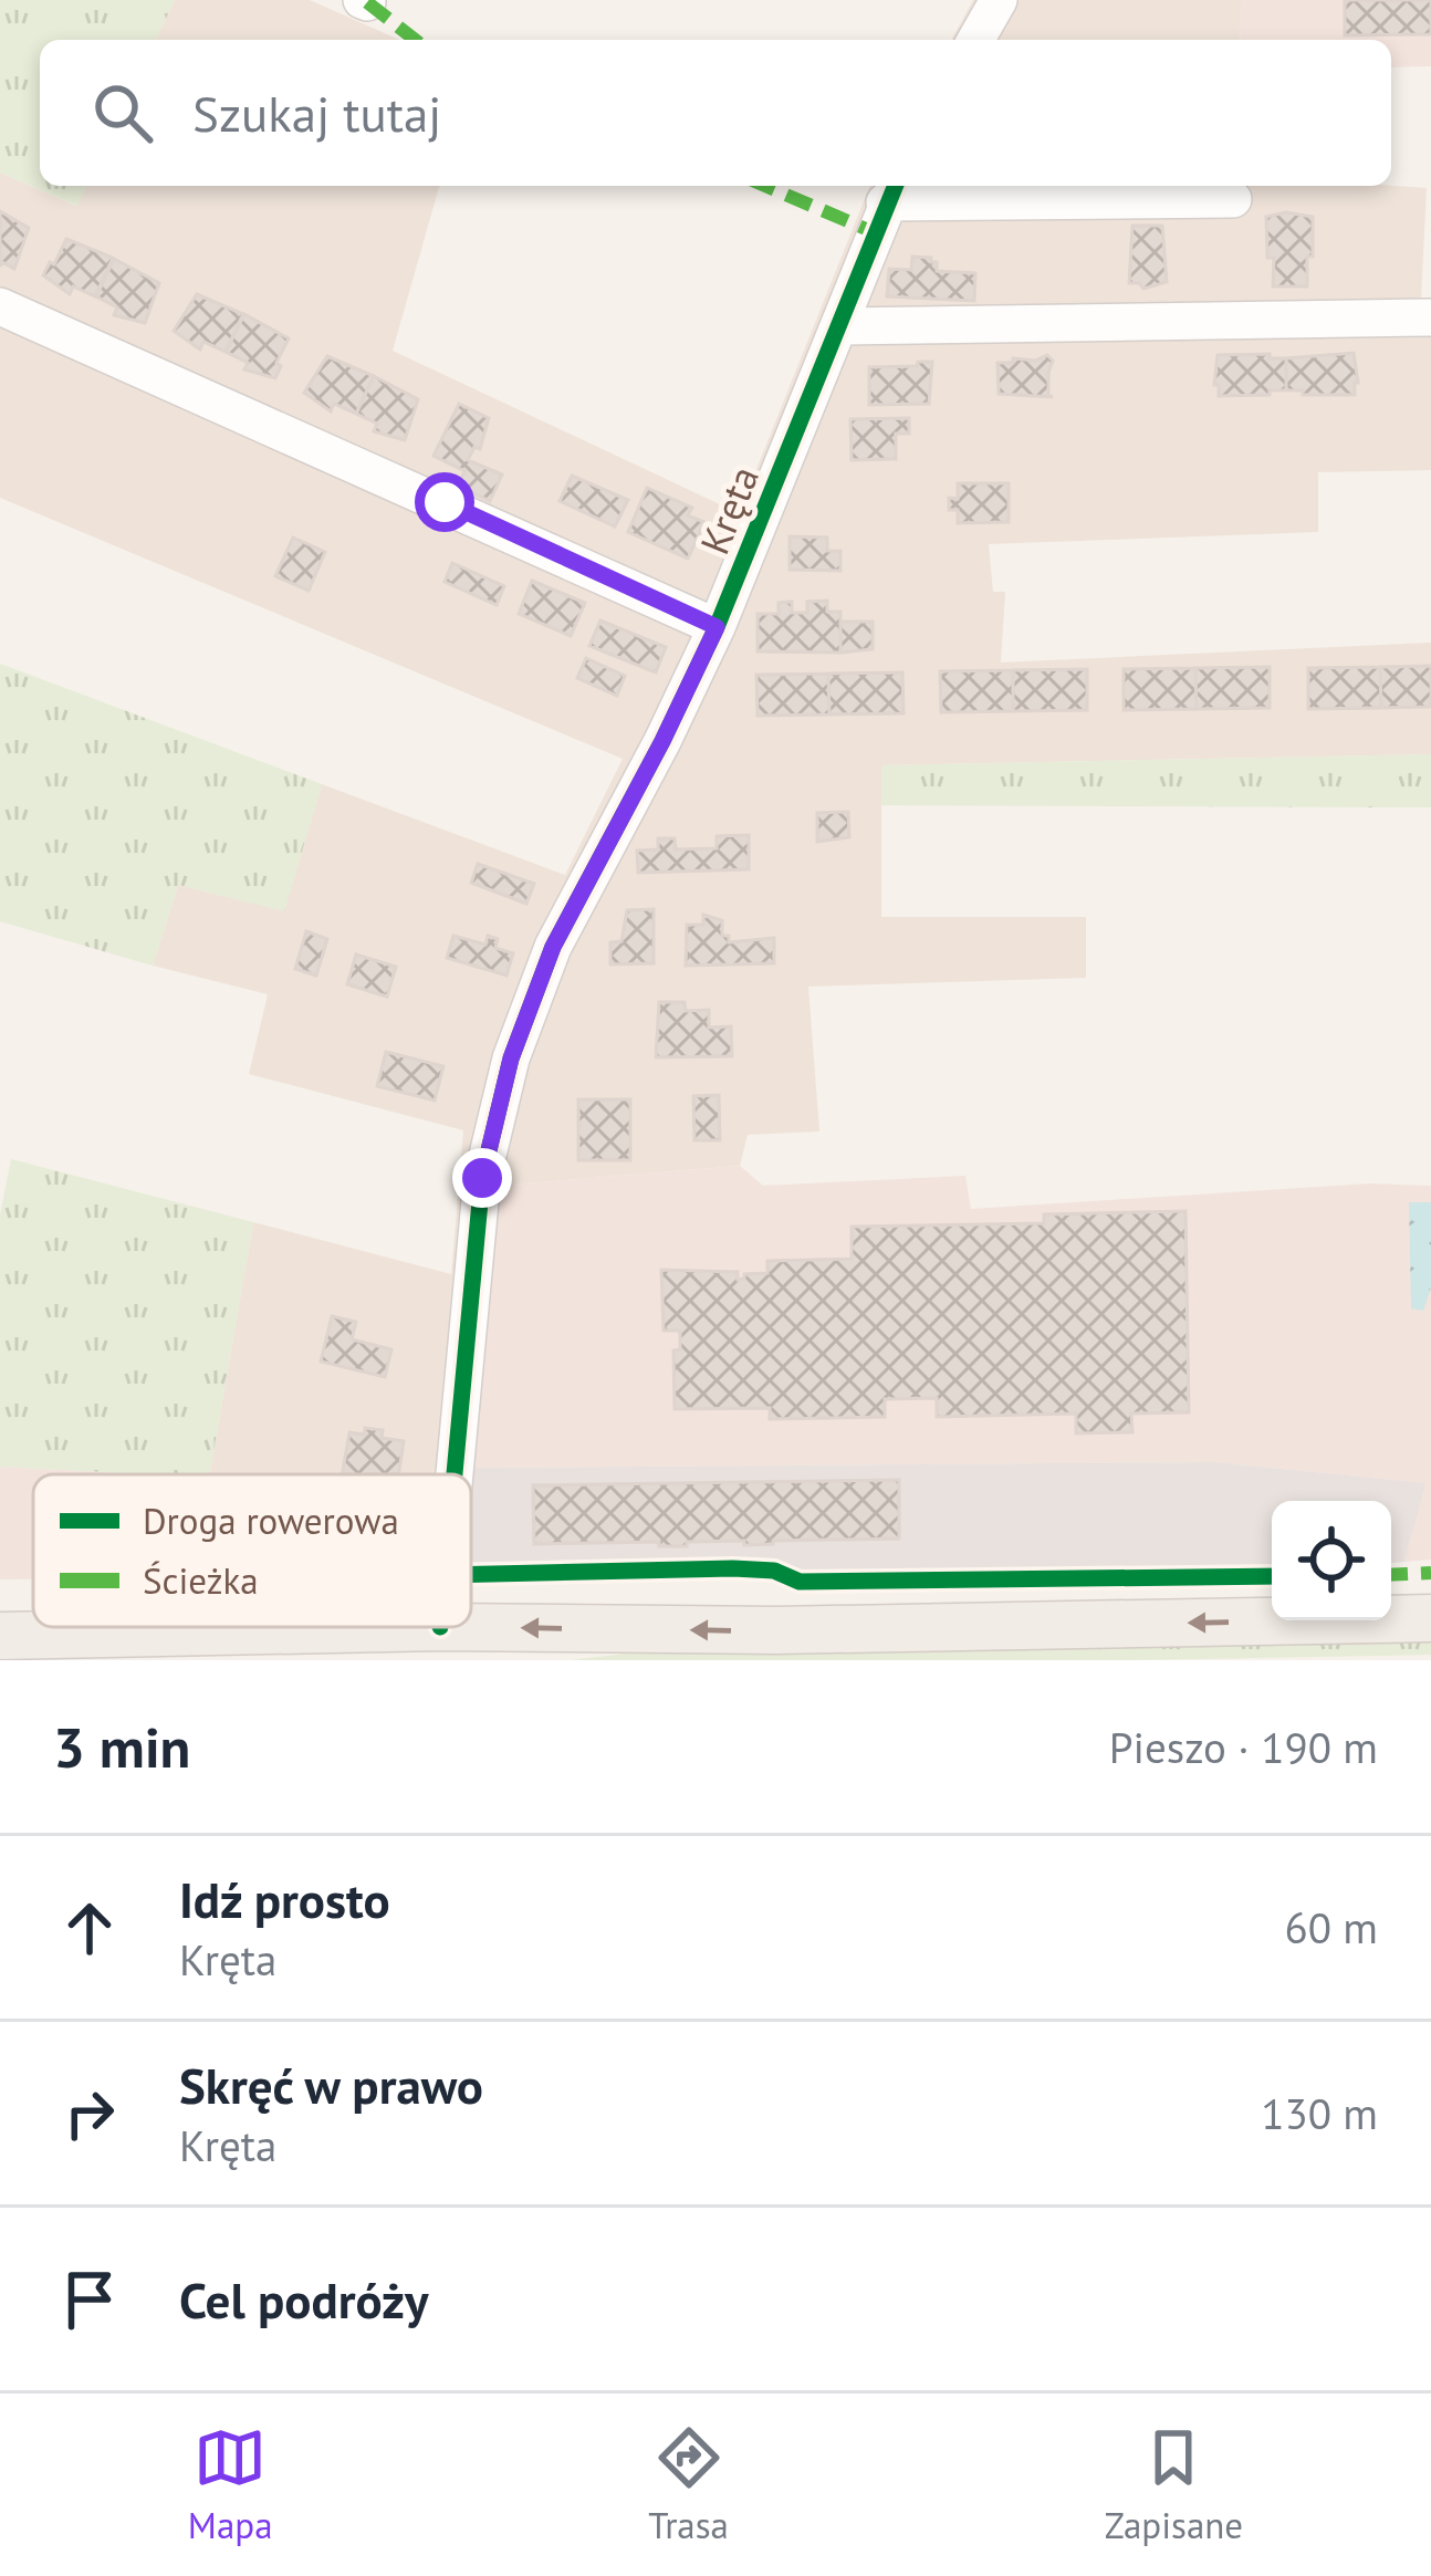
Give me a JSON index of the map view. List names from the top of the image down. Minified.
{"streets":{"street":["Kręta"]},"legend":["Droga rowerowa","Ścieżka"],"page":{"search":"Szukaj tutaj","heading":["3 min","Pieszo · 190 m"],"list":[["Idź prosto","Kręta","60 m"],["Skręć w prawo","Kręta","130 m"],"Cel podróży"],"nav":["Mapa","Trasa","Zapisane"]}}
